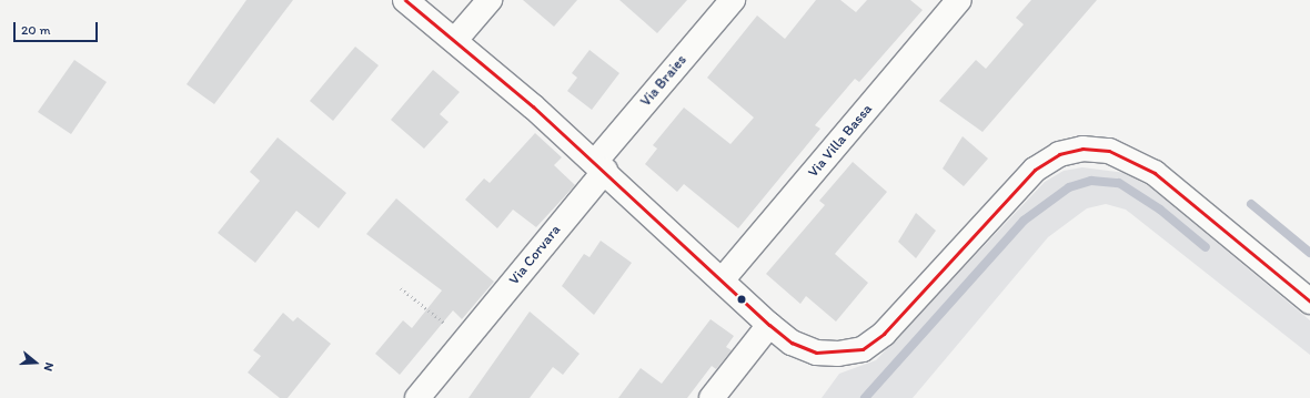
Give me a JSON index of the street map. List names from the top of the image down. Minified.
{"streets":{"street":["Via Braies","Via Villa Bassa","Via Corvara"]},"crossings":[["Via Braies","Via Corvara"]],"scale_bar":"20 m","north":"right"}
